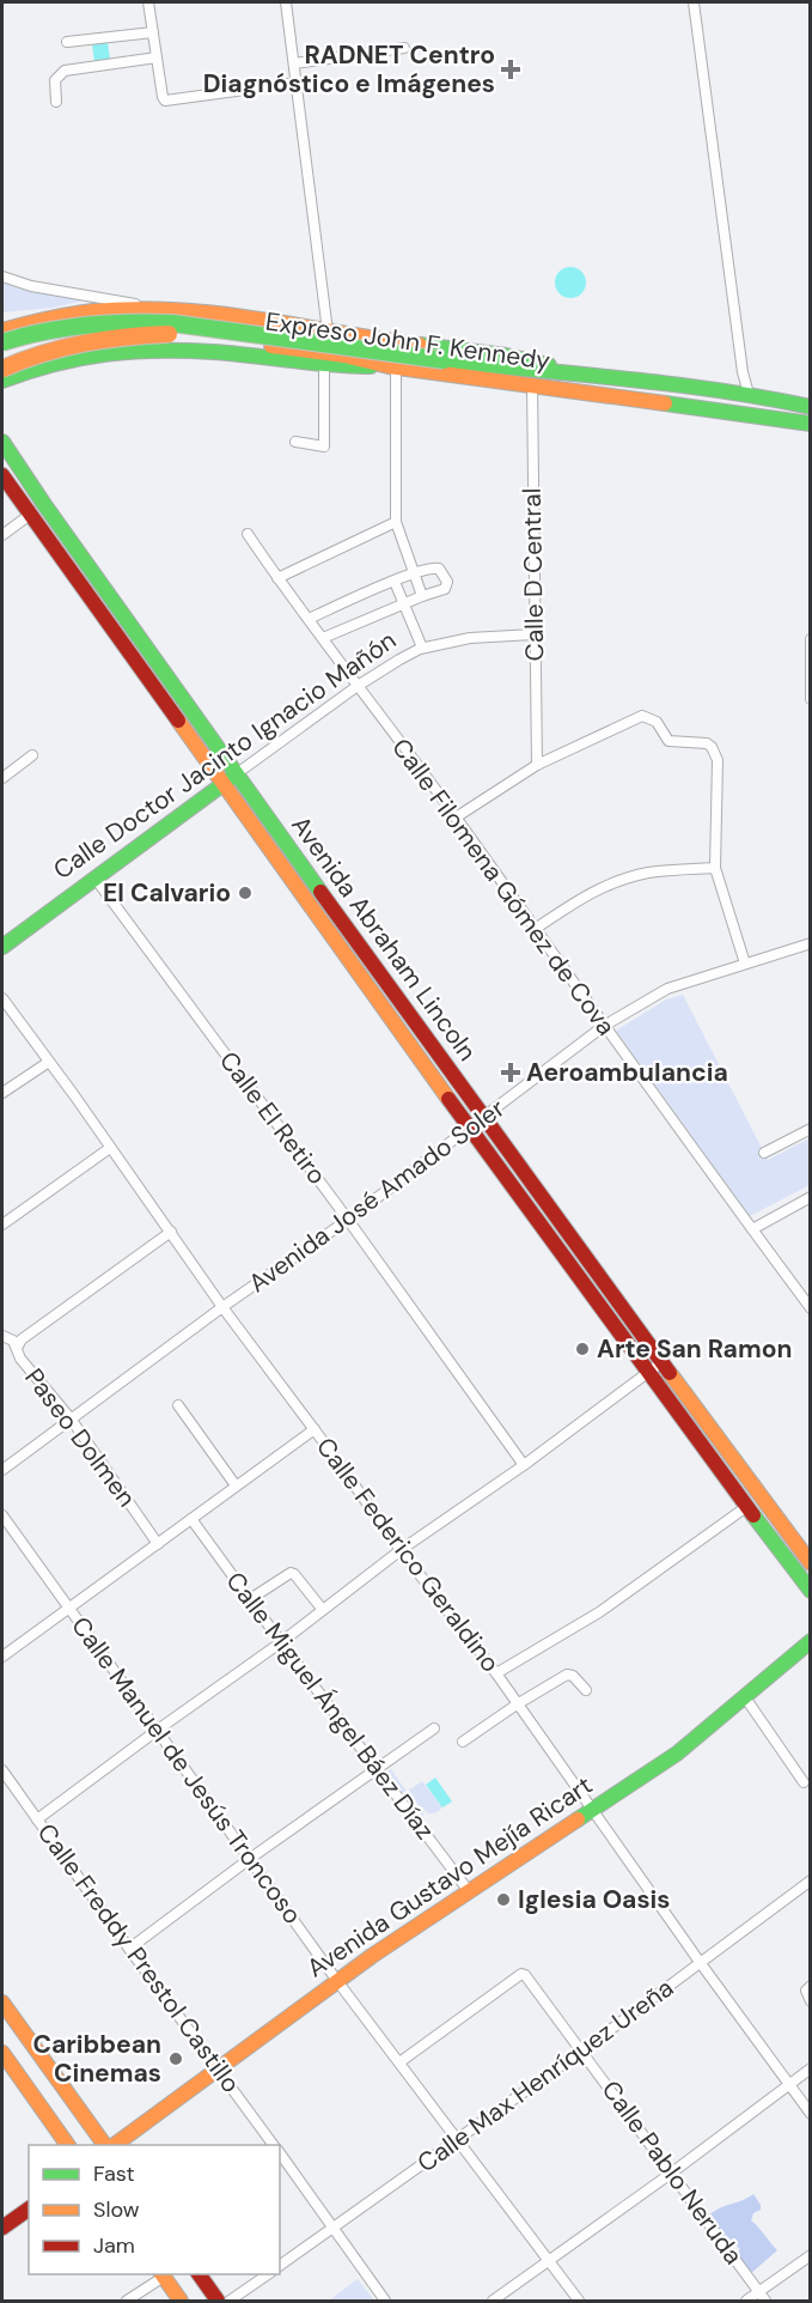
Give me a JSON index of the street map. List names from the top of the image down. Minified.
{"streets":{"main road":["Expreso John F. Kennedy","Calle Doctor Jacinto Ignacio Mañón","Avenida Abraham Lincoln","Avenida Gustavo Mejía Ricart"],"street":["Calle D Central","Calle Filomena Gómez de Cova","Calle El Retiro","Avenida José Amado Soler","Paseo Dolmen","Calle Federico Geraldino","Calle Miguel Ángel Báez Díaz","Calle Manuel de Jesús Troncoso","Calle Freddy Prestol Castillo","Calle Max Henríquez Ureña","Calle Pablo Neruda"]},"crossings":[["Expreso John F. Kennedy","Calle D Central"],["Calle D Central","Calle Doctor Jacinto Ignacio Mañón"],["Calle Doctor Jacinto Ignacio Mañón","Calle Filomena Gómez de Cova"],["Calle Doctor Jacinto Ignacio Mañón","Avenida Abraham Lincoln"],["Calle Doctor Jacinto Ignacio Mañón","Calle El Retiro"],["Calle Filomena Gómez de Cova","Avenida José Amado Soler"],["Avenida Abraham Lincoln","Avenida José Amado Soler"],["Calle El Retiro","Avenida José Amado Soler"],["Avenida José Amado Soler","Paseo Dolmen"],["Avenida José Amado Soler","Calle Federico Geraldino"],["Paseo Dolmen","Calle Federico Geraldino"],["Calle Federico Geraldino","Avenida Gustavo Mejía Ricart"],["Calle Federico Geraldino","Calle Max Henríquez Ureña"],["Calle Miguel Ángel Báez Díaz","Avenida Gustavo Mejía Ricart"],["Calle Manuel de Jesús Troncoso","Avenida Gustavo Mejía Ricart"],["Calle Manuel de Jesús Troncoso","Calle Max Henríquez Ureña"],["Calle Manuel de Jesús Troncoso","Calle Pablo Neruda"],["Avenida Gustavo Mejía Ricart","Calle Freddy Prestol Castillo"],["Calle Freddy Prestol Castillo","Calle Max Henríquez Ureña"],["Calle Max Henríquez Ureña","Calle Pablo Neruda"]],"places":{"health":["RADNET Centro Diagnóstico e Imágenes","Aeroambulancia"],"other":["El Calvario","Arte San Ramon","Iglesia Oasis","Caribbean Cinemas"]},"legend":["Fast","Slow","Jam"]}
